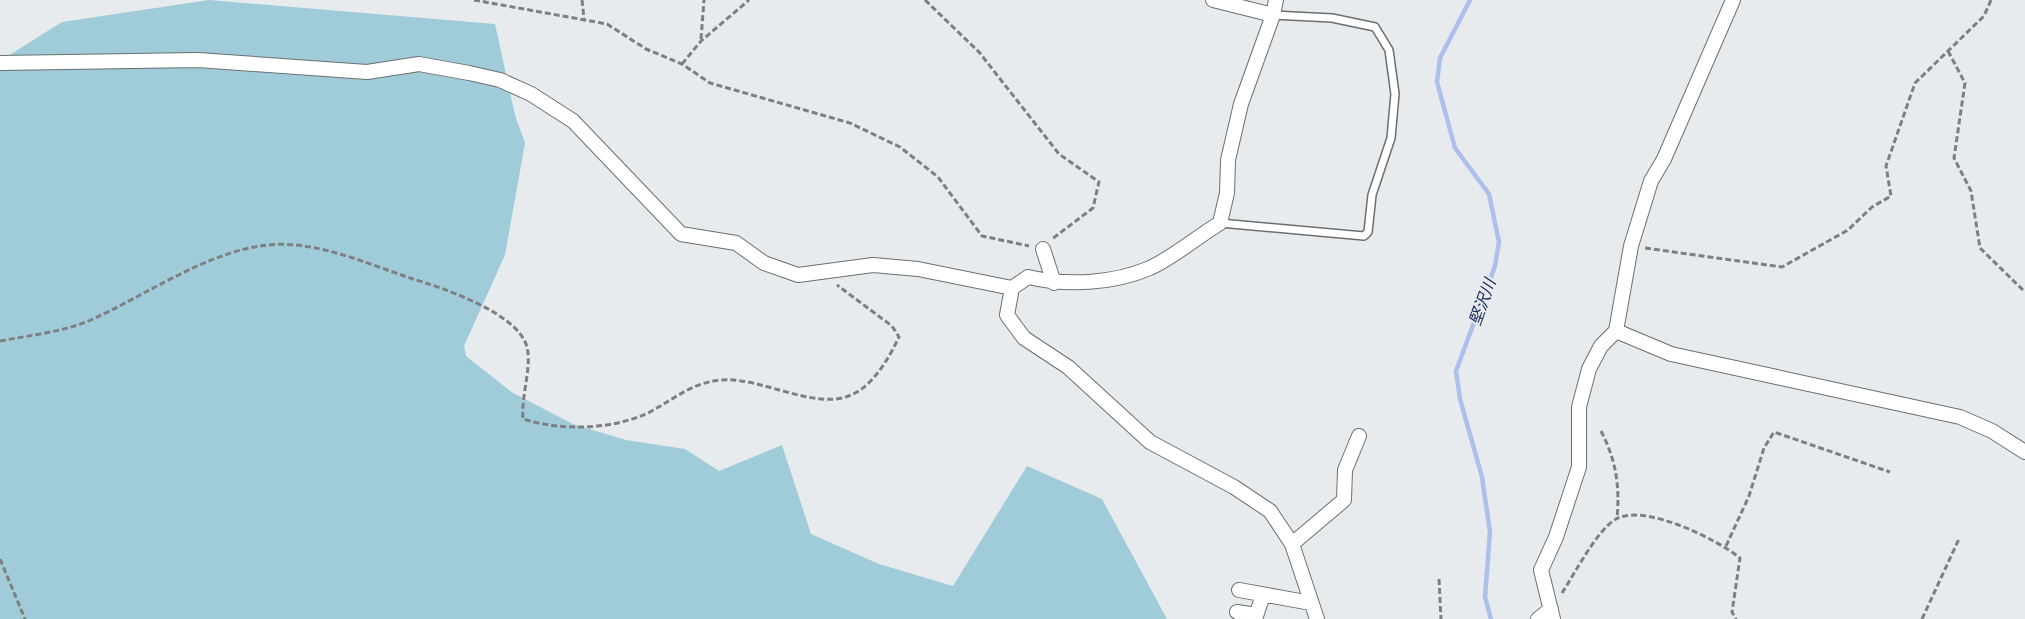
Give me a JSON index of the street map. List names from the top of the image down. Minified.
{"water":["堅沢川"]}
